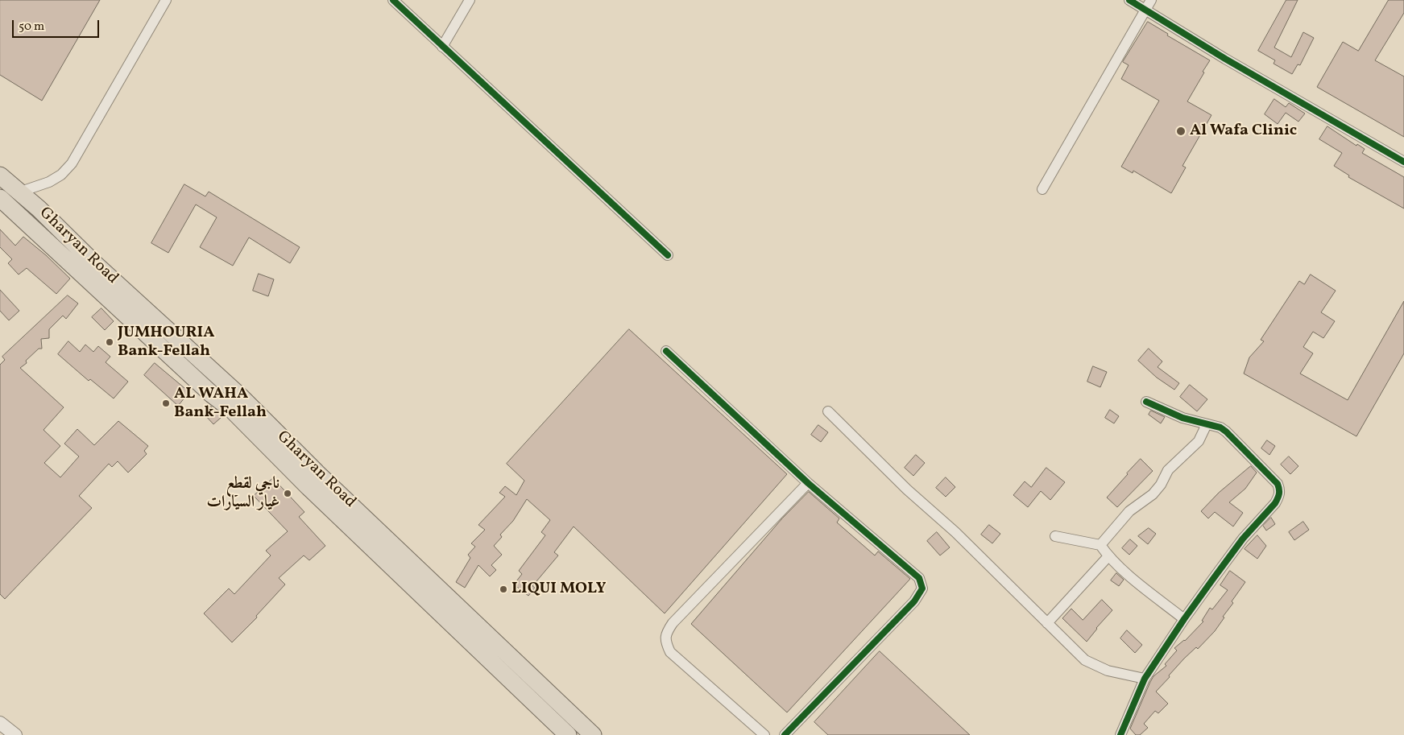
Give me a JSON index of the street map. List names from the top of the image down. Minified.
{"streets":{"highway":["Gharyan Road"]},"places":["Al Wafa Clinic","JUMHOURIA Bank-Fellah","AL WAHA Bank-Fellah","ناجي لقطع غيار السيارات","LIQUI MOLY"],"scale_bar":"50 m"}
